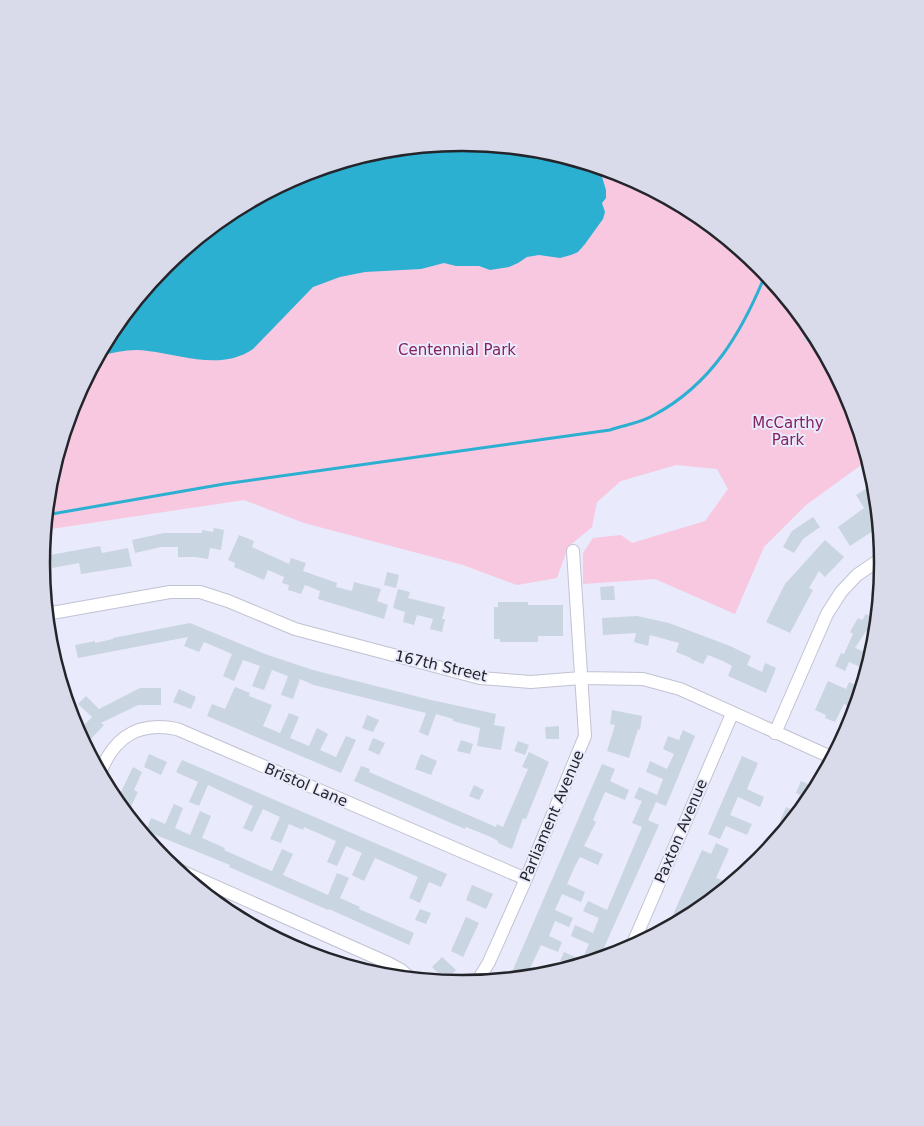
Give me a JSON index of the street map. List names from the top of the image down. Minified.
{"streets":{"street":["167th Street","Bristol Lane","Parliament Avenue","Paxton Avenue"]},"crossings":[["167th Street","Parliament Avenue"],["167th Street","Paxton Avenue"],["Bristol Lane","Parliament Avenue"]],"parks":["Centennial Park","McCarthy Park"]}
